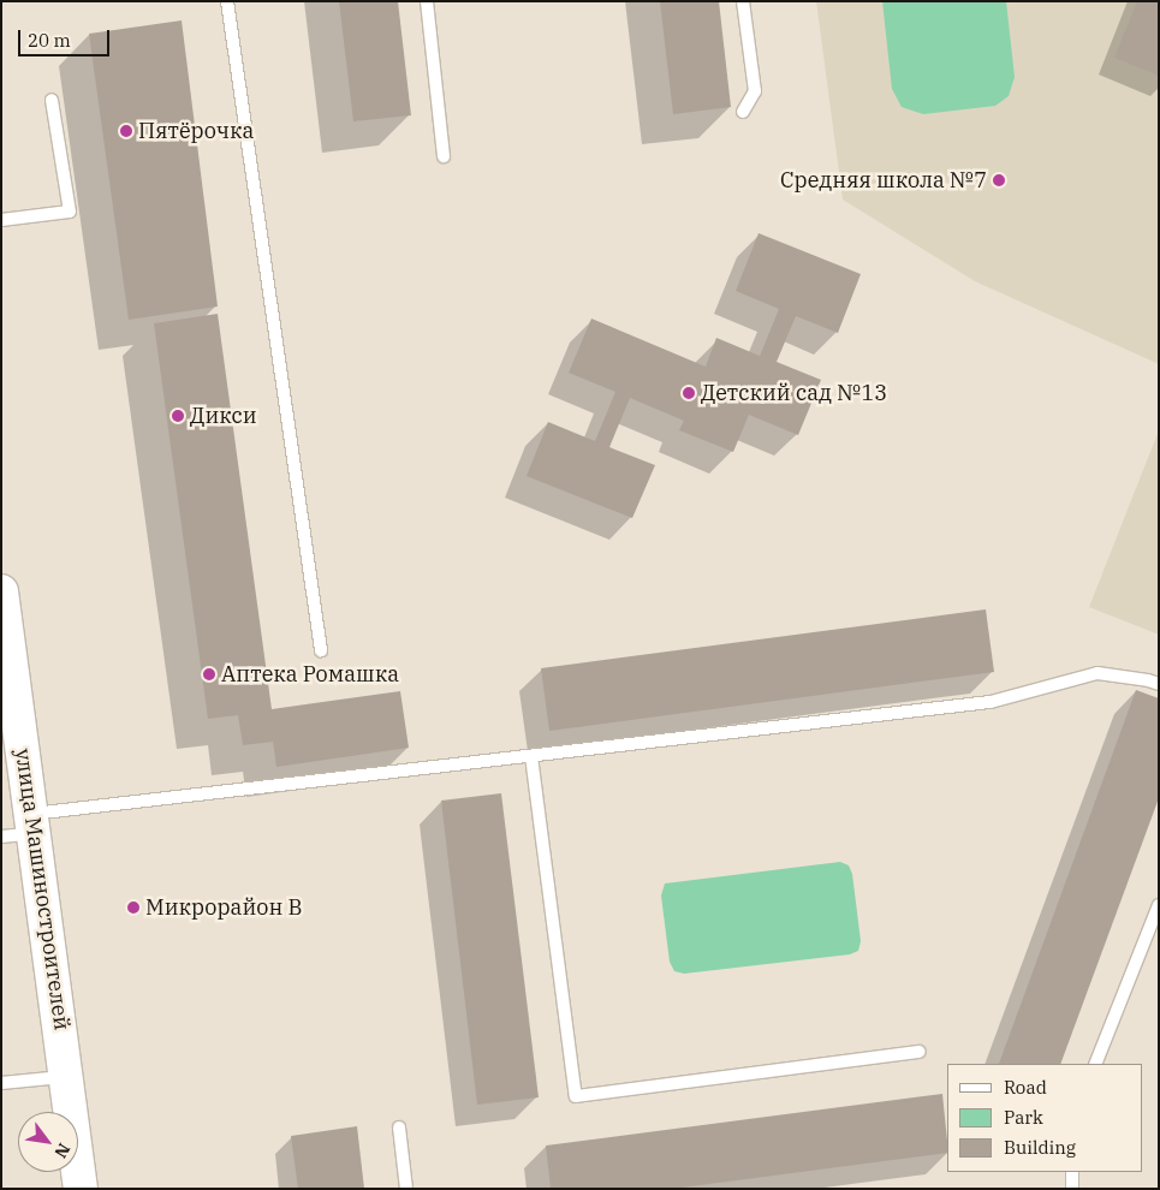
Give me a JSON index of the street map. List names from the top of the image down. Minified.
{"streets":{"main road":["улица Машиностроителей"]},"places":["Пятёрочка","Средняя школа №7","Детский сад №13","Дикси","Аптека Ромашка","Микрорайон В"],"legend":["Road","Park","Building"],"scale_bar":"20 m","north":"bottom right"}
